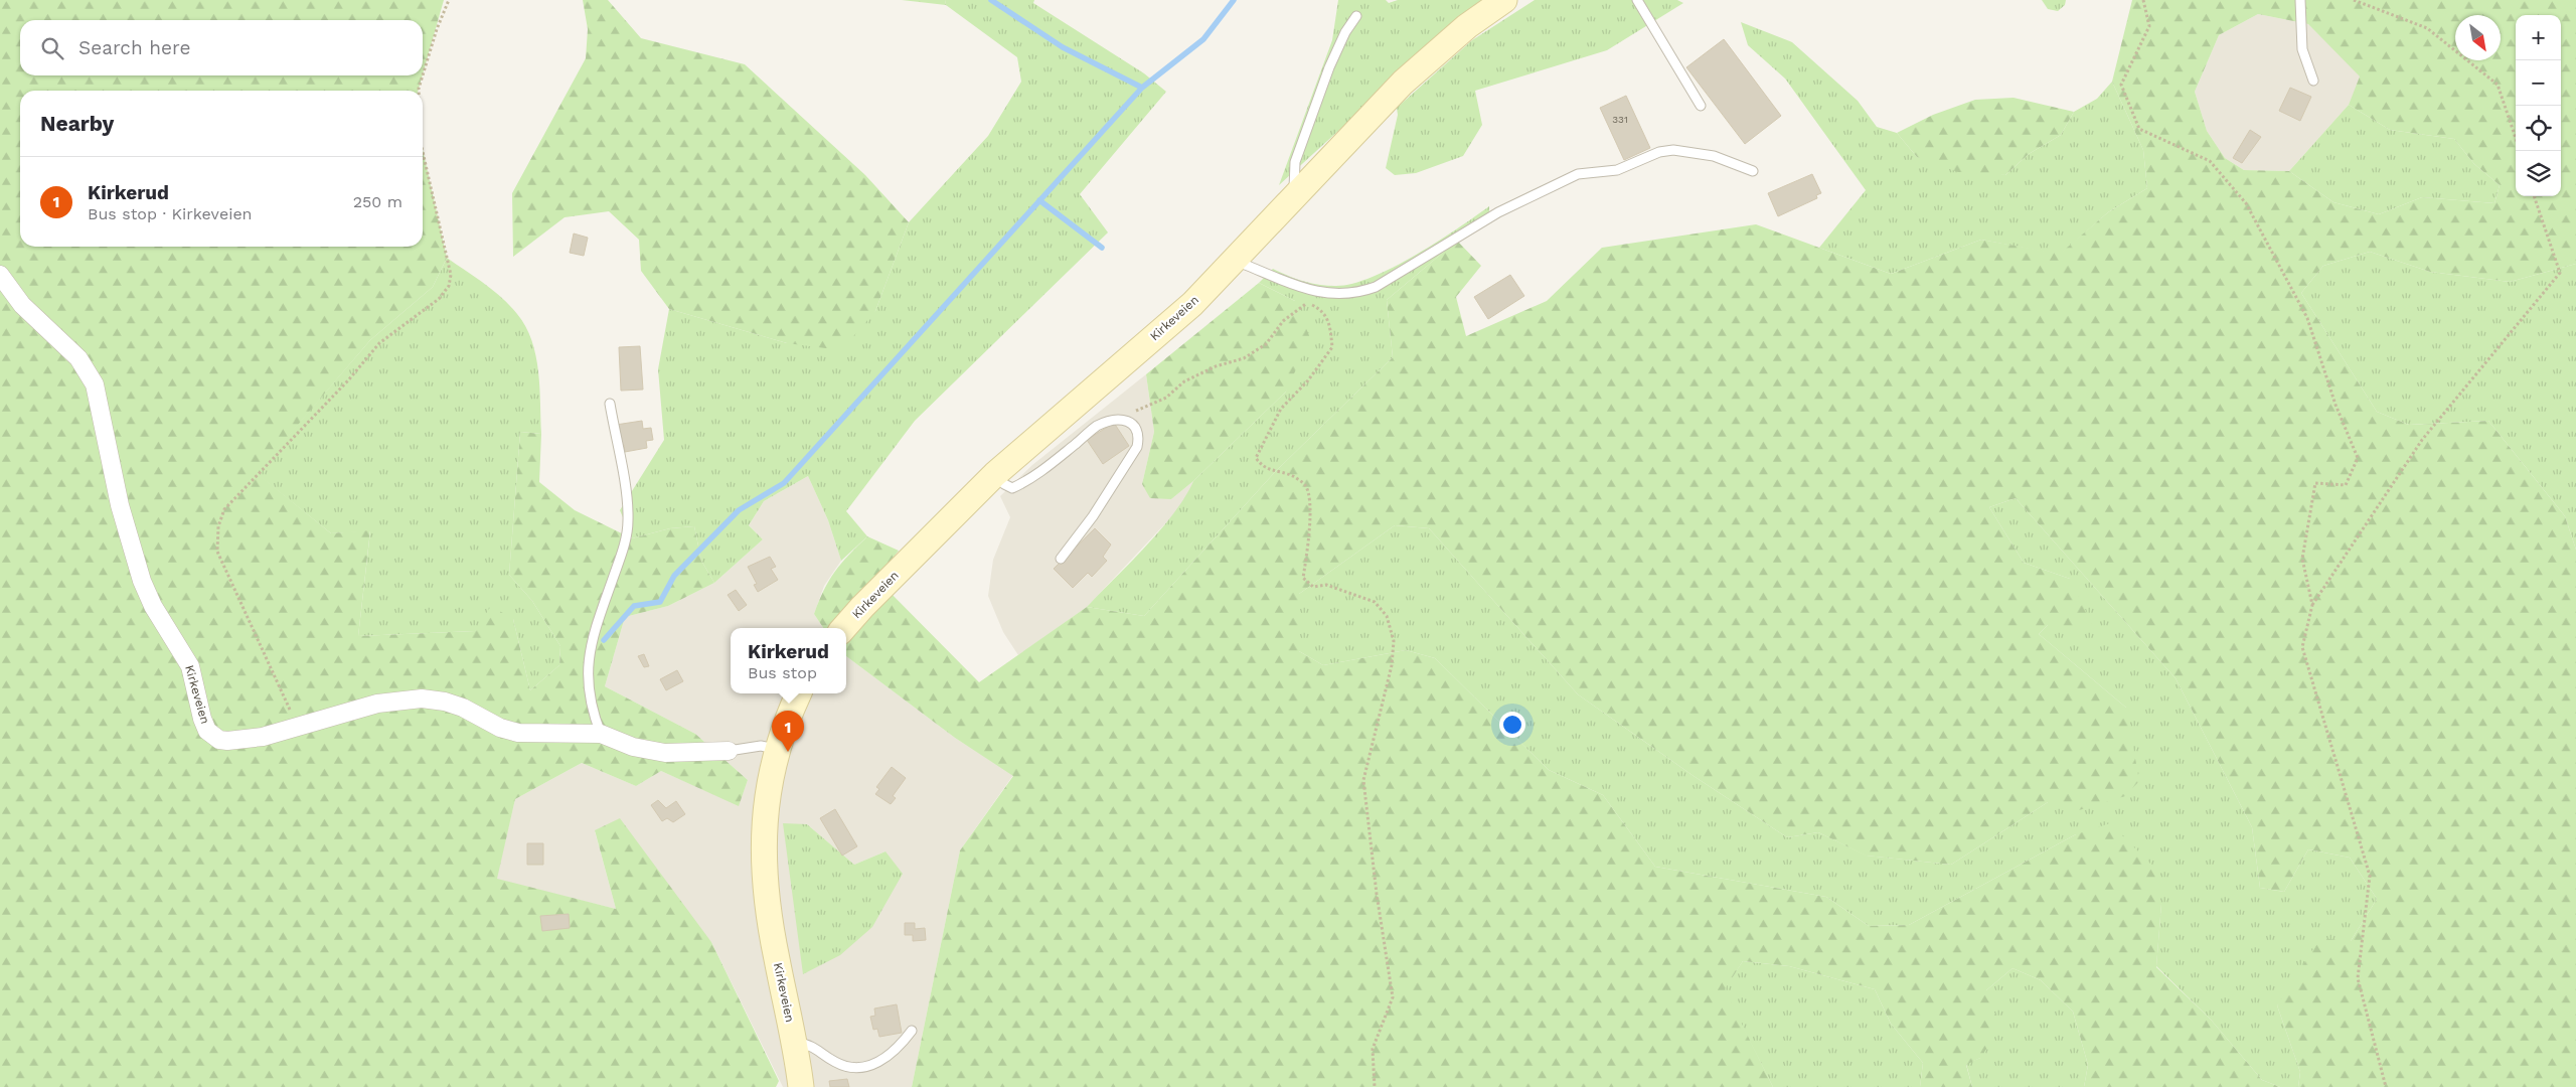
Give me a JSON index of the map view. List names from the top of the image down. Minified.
{"streets":{"main road":["Kirkeveien"]},"house_numbers":["331"],"north":"bottom right","page":{"map_buttons":["+","−"],"search":"Search here","heading":"Nearby","list":[{"mark":"1","name":"Kirkerud","note":"Bus stop · Kirkeveien","value":"250 m"}],"popup":["Kirkerud","Bus stop"],"pins":"1"}}
